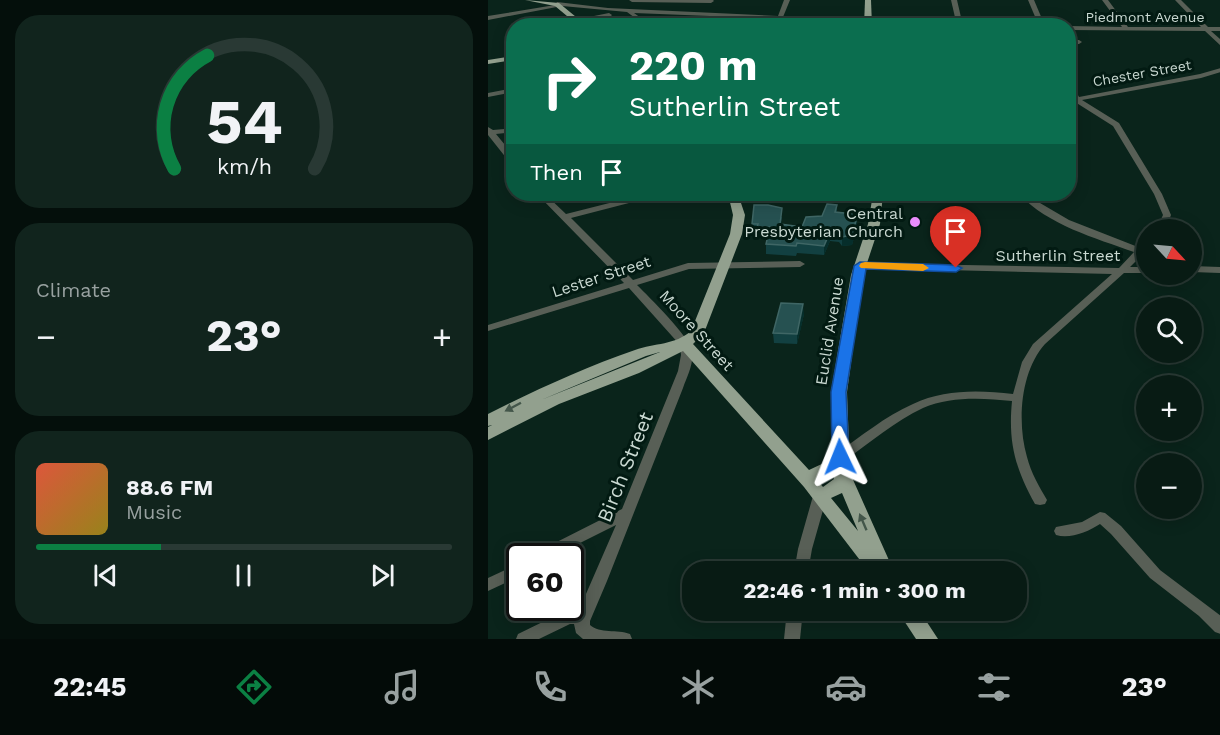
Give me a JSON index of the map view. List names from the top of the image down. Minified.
{"streets":{"main road":["Moore Street","Euclid Avenue"],"street":["Piedmont Avenue","Chester Street","Sutherlin Street","Lester Street","Birch Street"]},"crossings":[["Sutherlin Street","Euclid Avenue"],["Lester Street","Moore Street"],["Moore Street","Birch Street"]],"places":["Central Presbyterian Church"],"north":"bottom right","page":{"turn":["220 m","Sutherlin Street"],"then":"Then","map_buttons":["+","−"],"tile":"Climate","heat":["−","23°","+"],"song":["88.6 FM","Music"],"limit":"60","trip":"22:46 · 1 min · 300 m","tabs":["22:45","23°"],"gauge":["54","km/h"]}}
